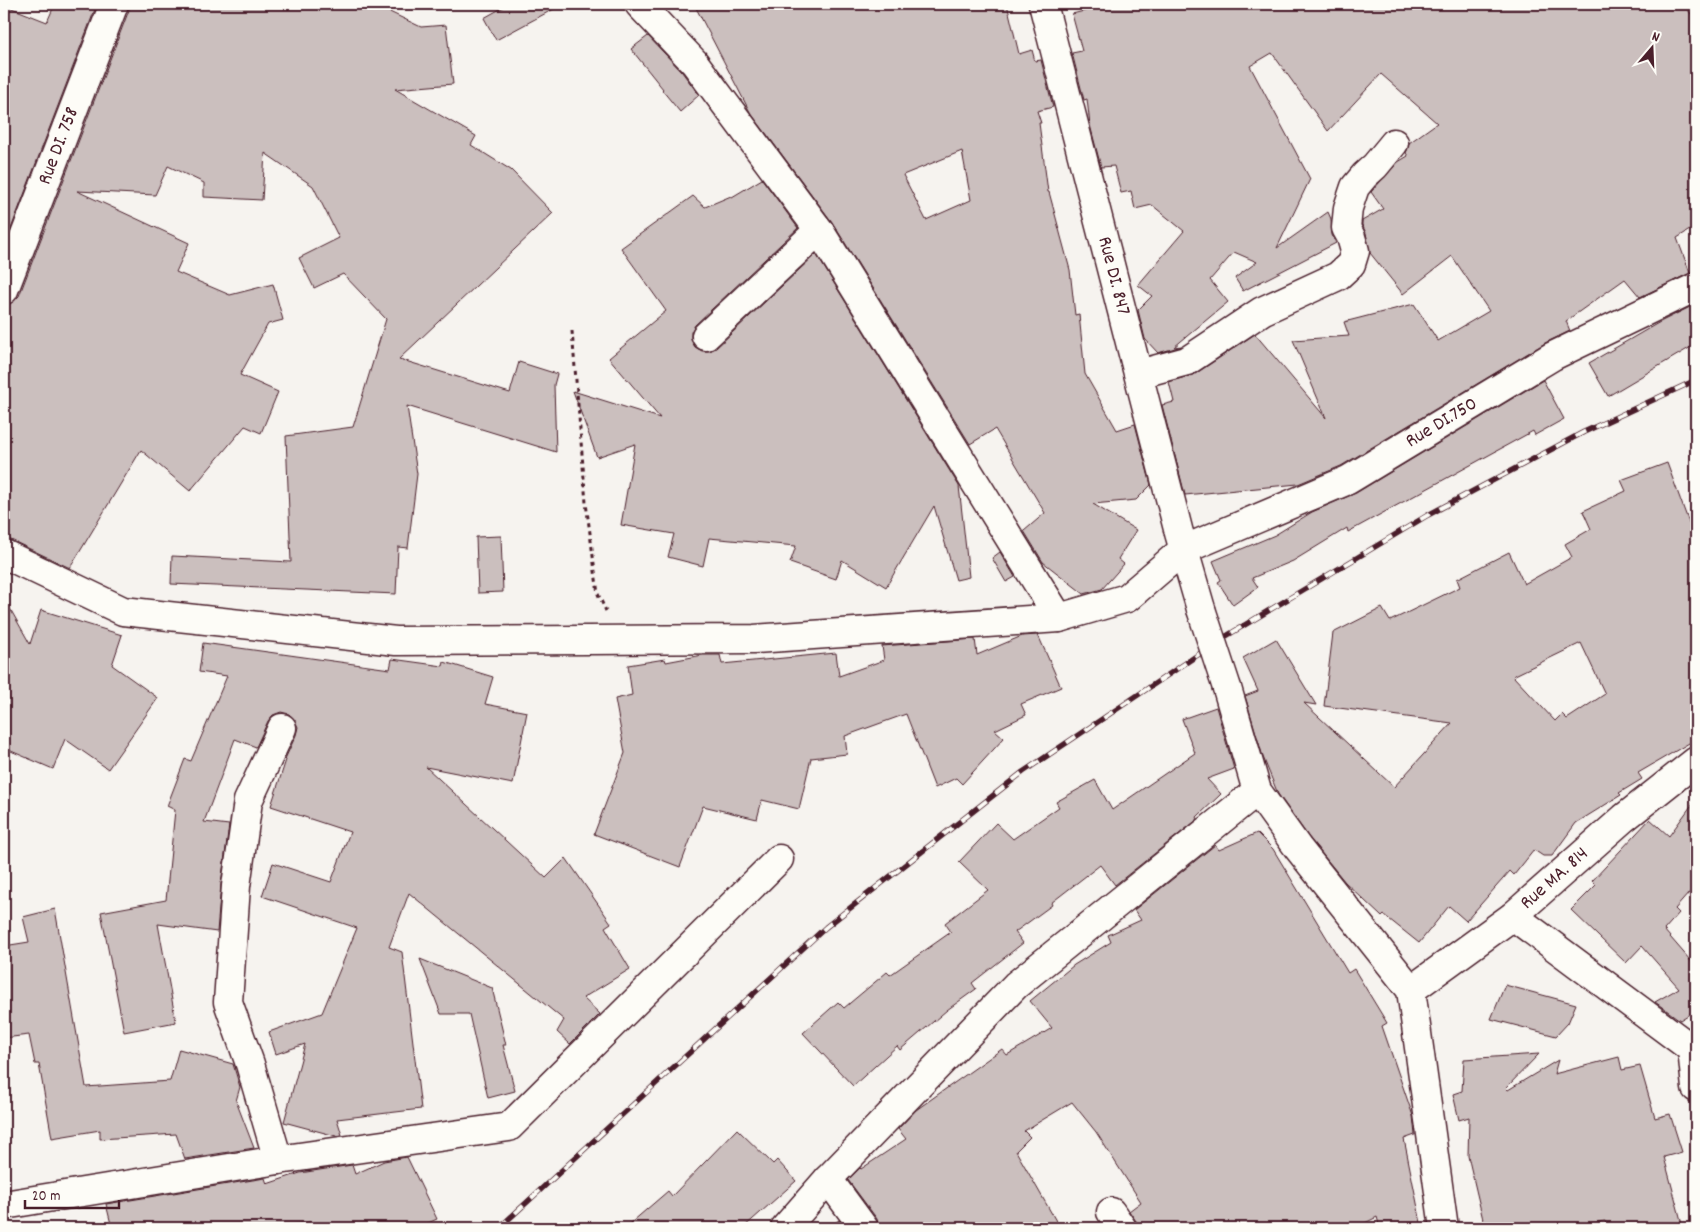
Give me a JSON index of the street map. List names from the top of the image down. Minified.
{"streets":{"street":["Rue DI. 758","Rue DI. 847","Rue DI.750","Rue MA. 814"]},"crossings":[["Rue DI. 847","Rue DI.750"],["Rue DI. 847","Rue MA. 814"]],"scale_bar":"20 m","north":"top"}
